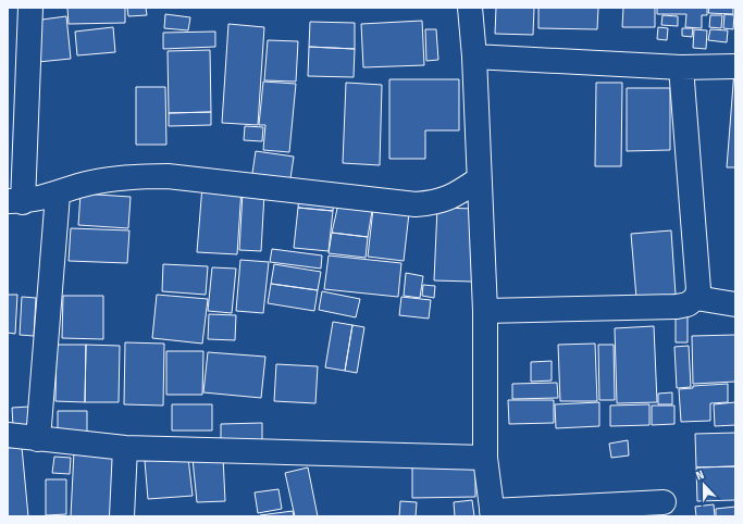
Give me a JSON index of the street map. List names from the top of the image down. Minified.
{"north":"top"}
